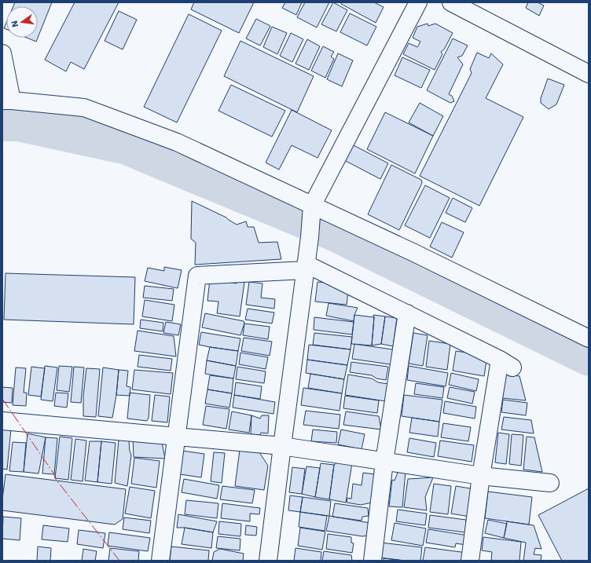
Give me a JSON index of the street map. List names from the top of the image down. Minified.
{"north":"left"}
